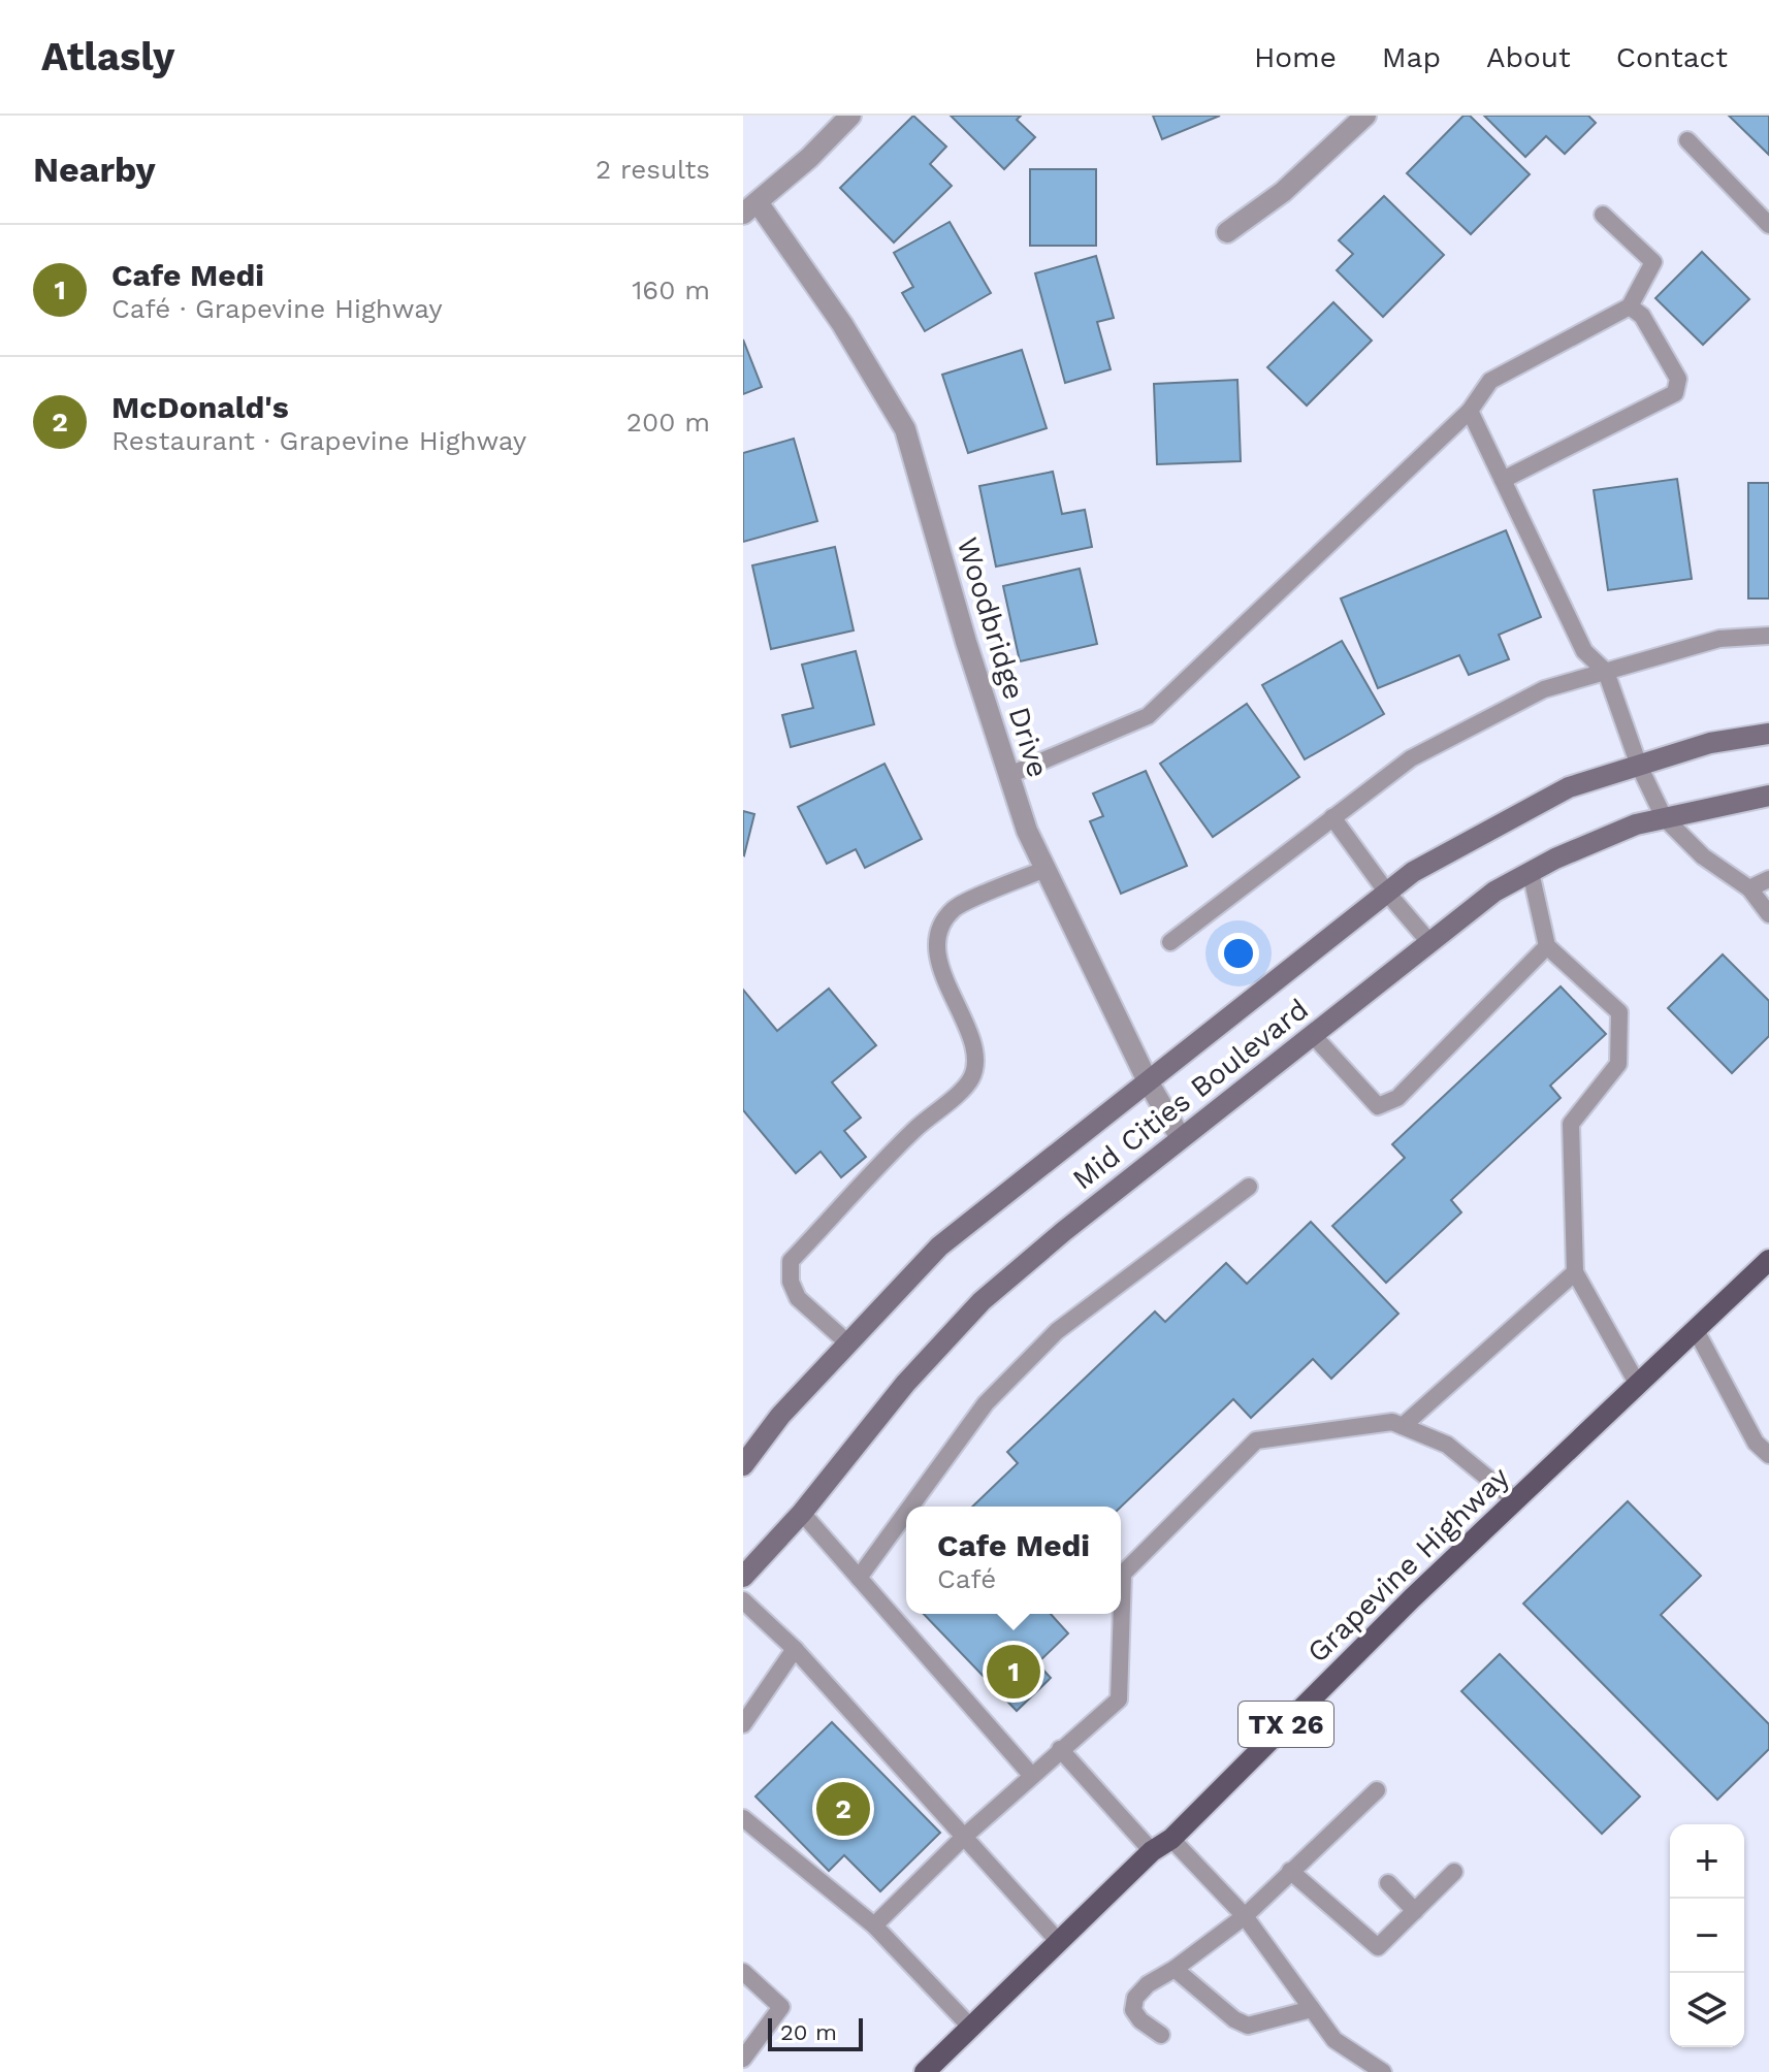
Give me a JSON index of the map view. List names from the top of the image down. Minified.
{"streets":{"main road":["Mid Cities Boulevard","Grapevine Highway","TX 26"],"street":["Woodbridge Drive"]},"crossings":[["Woodbridge Drive","Mid Cities Boulevard"],["Grapevine Highway","TX 26"]],"scale_bar":"20 m","page":{"header":"Atlasly","nav":["Home","Map","About","Contact"],"heading":["Nearby","2 results"],"list":[{"mark":"1","name":"Cafe Medi","note":"Café · Grapevine Highway","value":"160 m"},{"mark":"2","name":"McDonald's","note":"Restaurant · Grapevine Highway","value":"200 m"}],"popup":["Cafe Medi","Café"],"pins":["1","2"],"map_buttons":["+","−"],"scale":"20 m"}}
